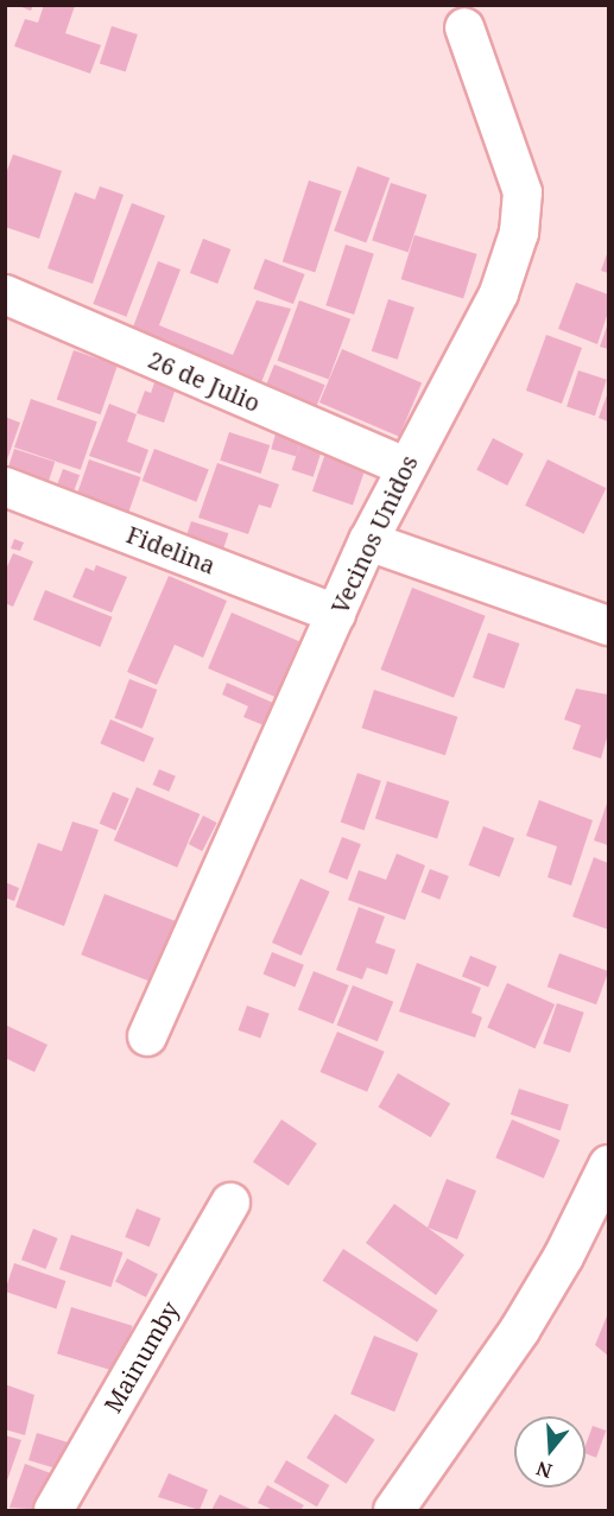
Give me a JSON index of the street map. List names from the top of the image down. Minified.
{"streets":{"street":["26 de Julio","Vecinos Unidos","Fidelina","Mainumby"]},"crossings":[["26 de Julio","Vecinos Unidos"],["Vecinos Unidos","Fidelina"]],"north":"bottom"}
